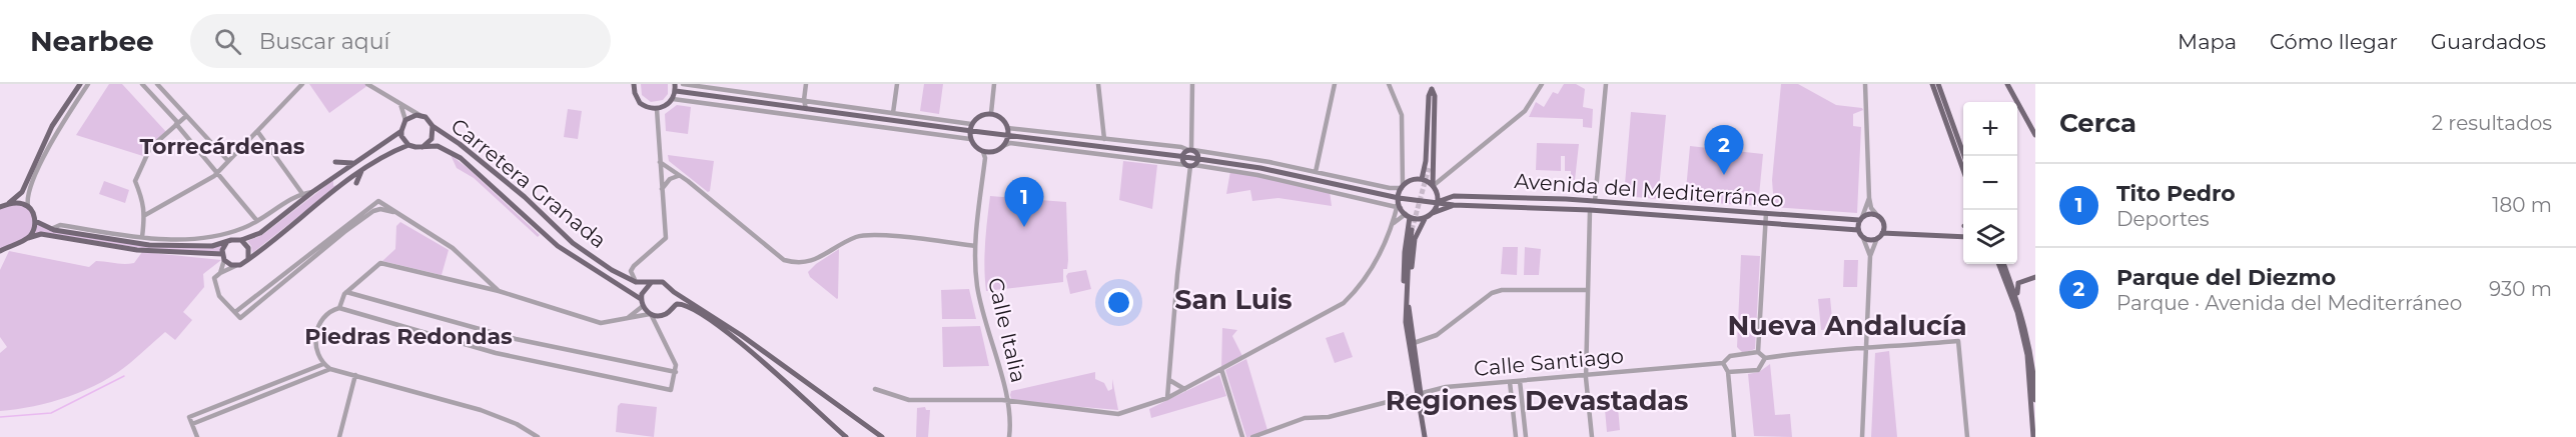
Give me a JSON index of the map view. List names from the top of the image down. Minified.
{"streets":{"main road":["Carretera Granada","Avenida del Mediterráneo"],"street":["Calle Italia","Calle Santiago"]},"crossings":[["Avenida del Mediterráneo","Calle Italia"]],"districts":["Torrecárdenas","San Luis","Nueva Andalucía","Piedras Redondas","Regiones Devastadas"],"page":{"header":"Nearbee","search":"Buscar aquí","nav":["Mapa","Cómo llegar","Guardados"],"heading":["Cerca","2 resultados"],"map_buttons":["+","−"],"pins":["2","1"],"list":[{"mark":"1","name":"Tito Pedro","note":"Deportes","value":"180 m"},{"mark":"2","name":"Parque del Diezmo","note":"Parque · Avenida del Mediterráneo","value":"930 m"}]}}
